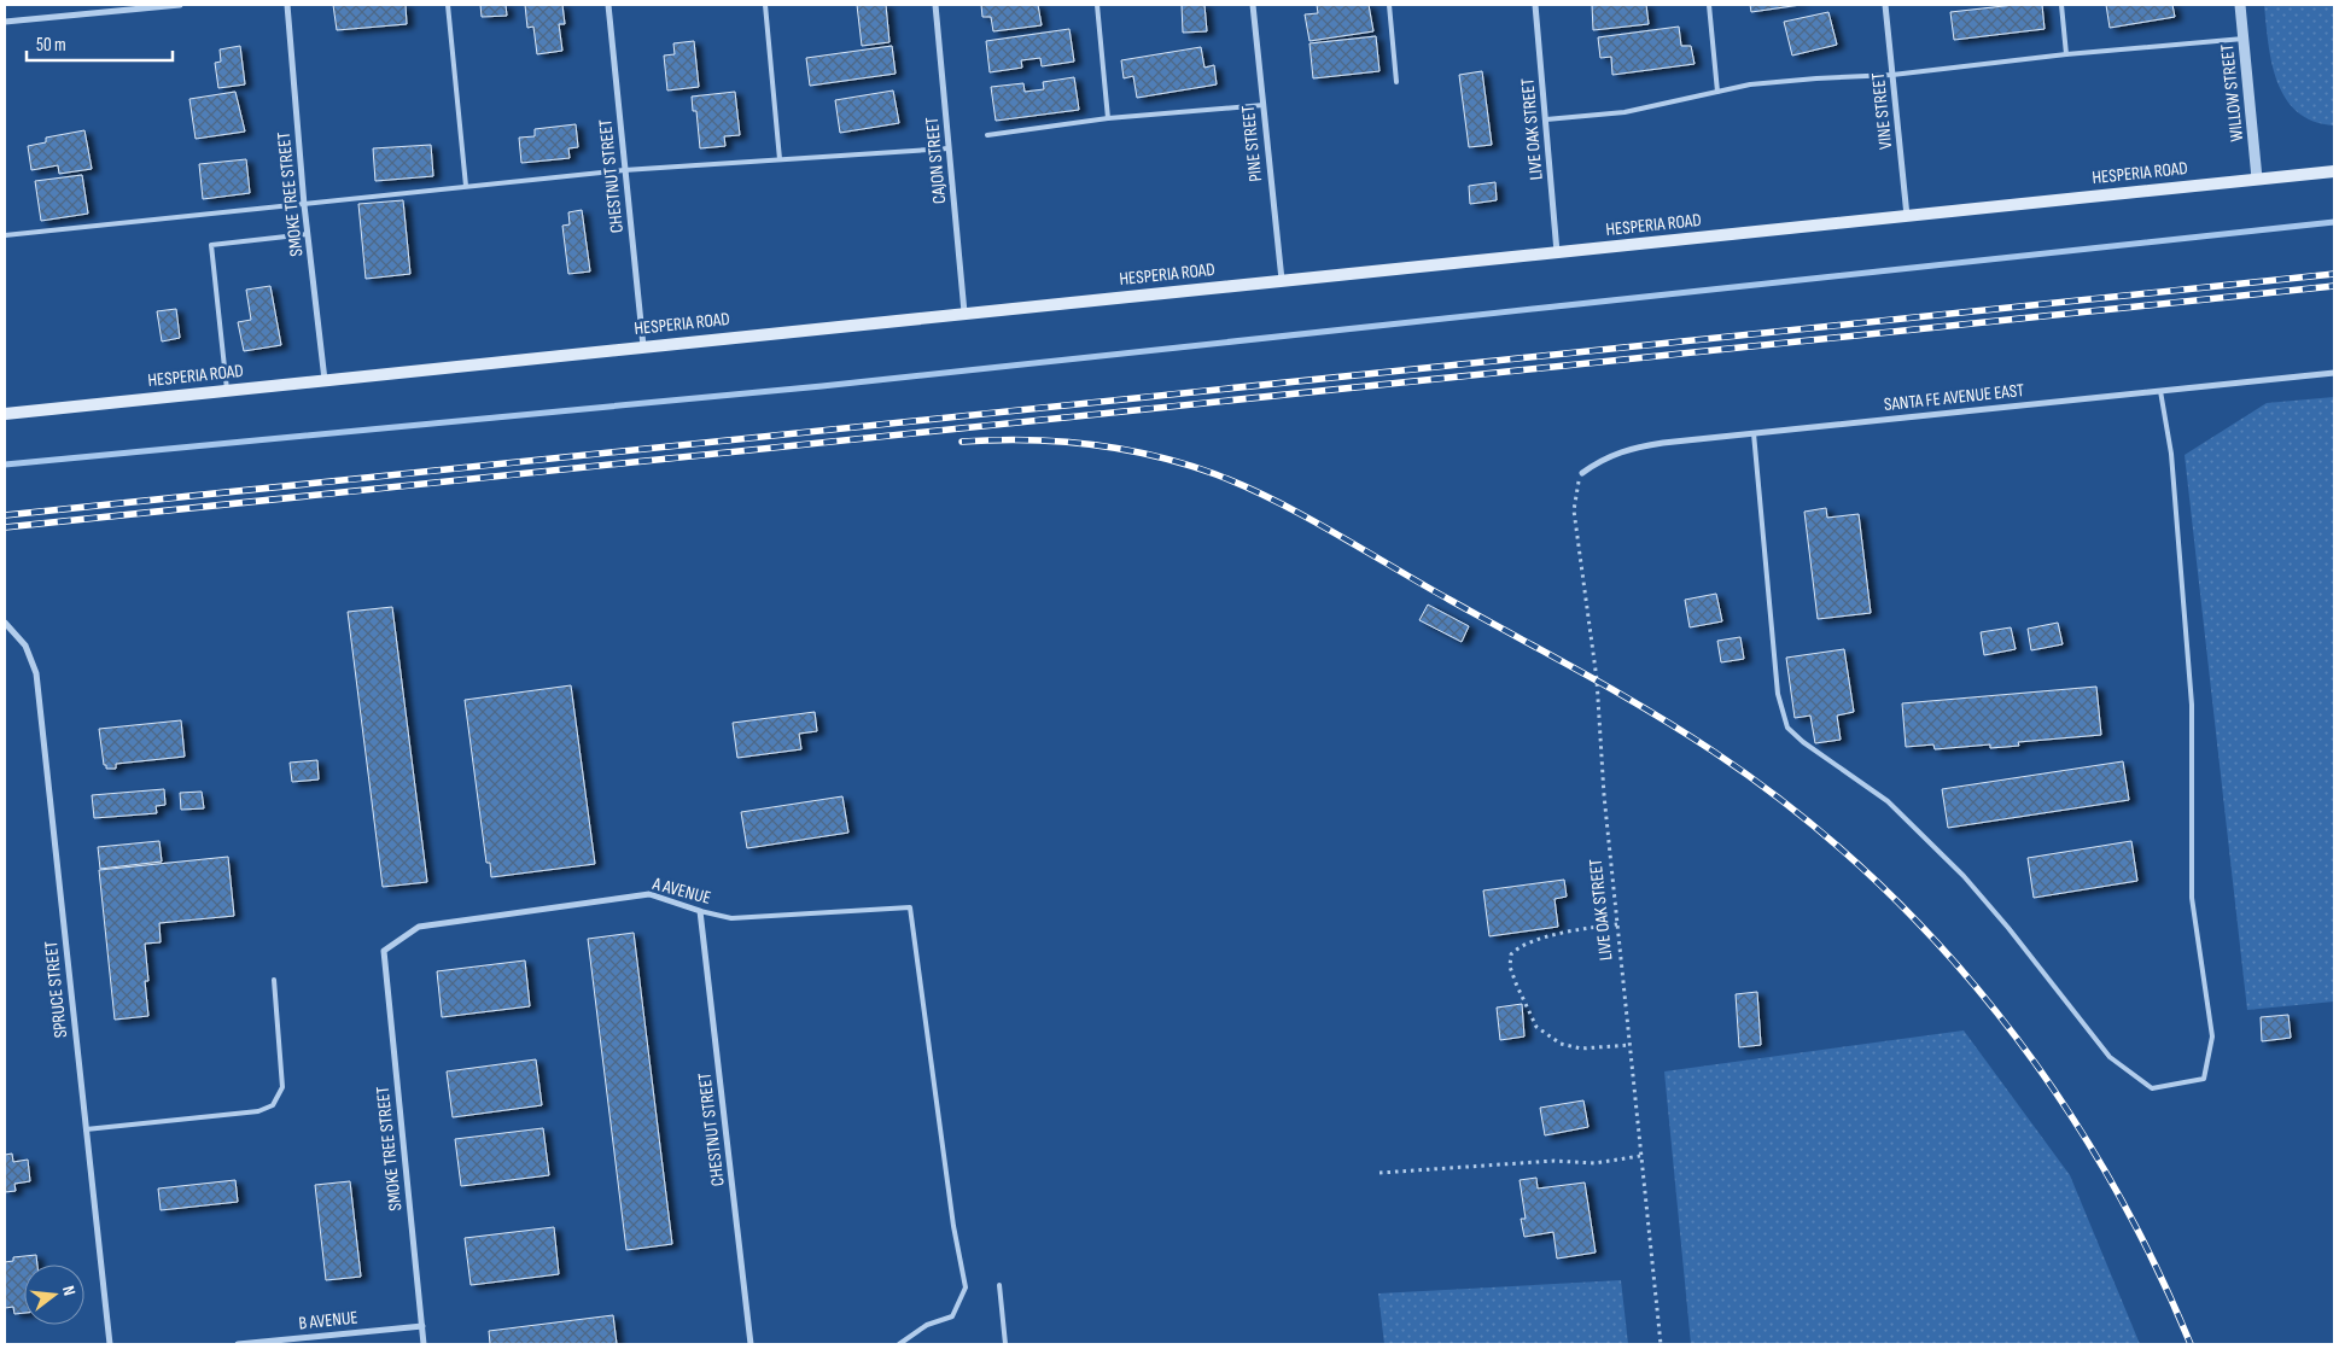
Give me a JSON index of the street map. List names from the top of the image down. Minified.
{"streets":{"main road":["HESPERIA ROAD"],"street":["WILLOW STREET","VINE STREET","LIVE OAK STREET","PINE STREET","CAJON STREET","CHESTNUT STREET","SMOKE TREE STREET","SANTA FE AVENUE EAST","A AVENUE","SPRUCE STREET","B AVENUE"]},"crossings":[["WILLOW STREET","HESPERIA ROAD"],["VINE STREET","HESPERIA ROAD"],["LIVE OAK STREET","HESPERIA ROAD"],["LIVE OAK STREET","SANTA FE AVENUE EAST"],["PINE STREET","HESPERIA ROAD"],["CAJON STREET","HESPERIA ROAD"],["HESPERIA ROAD","CHESTNUT STREET"],["HESPERIA ROAD","SMOKE TREE STREET"],["CHESTNUT STREET","A AVENUE"],["SMOKE TREE STREET","A AVENUE"],["SMOKE TREE STREET","B AVENUE"]],"scale_bar":"50 m","north":"right"}
